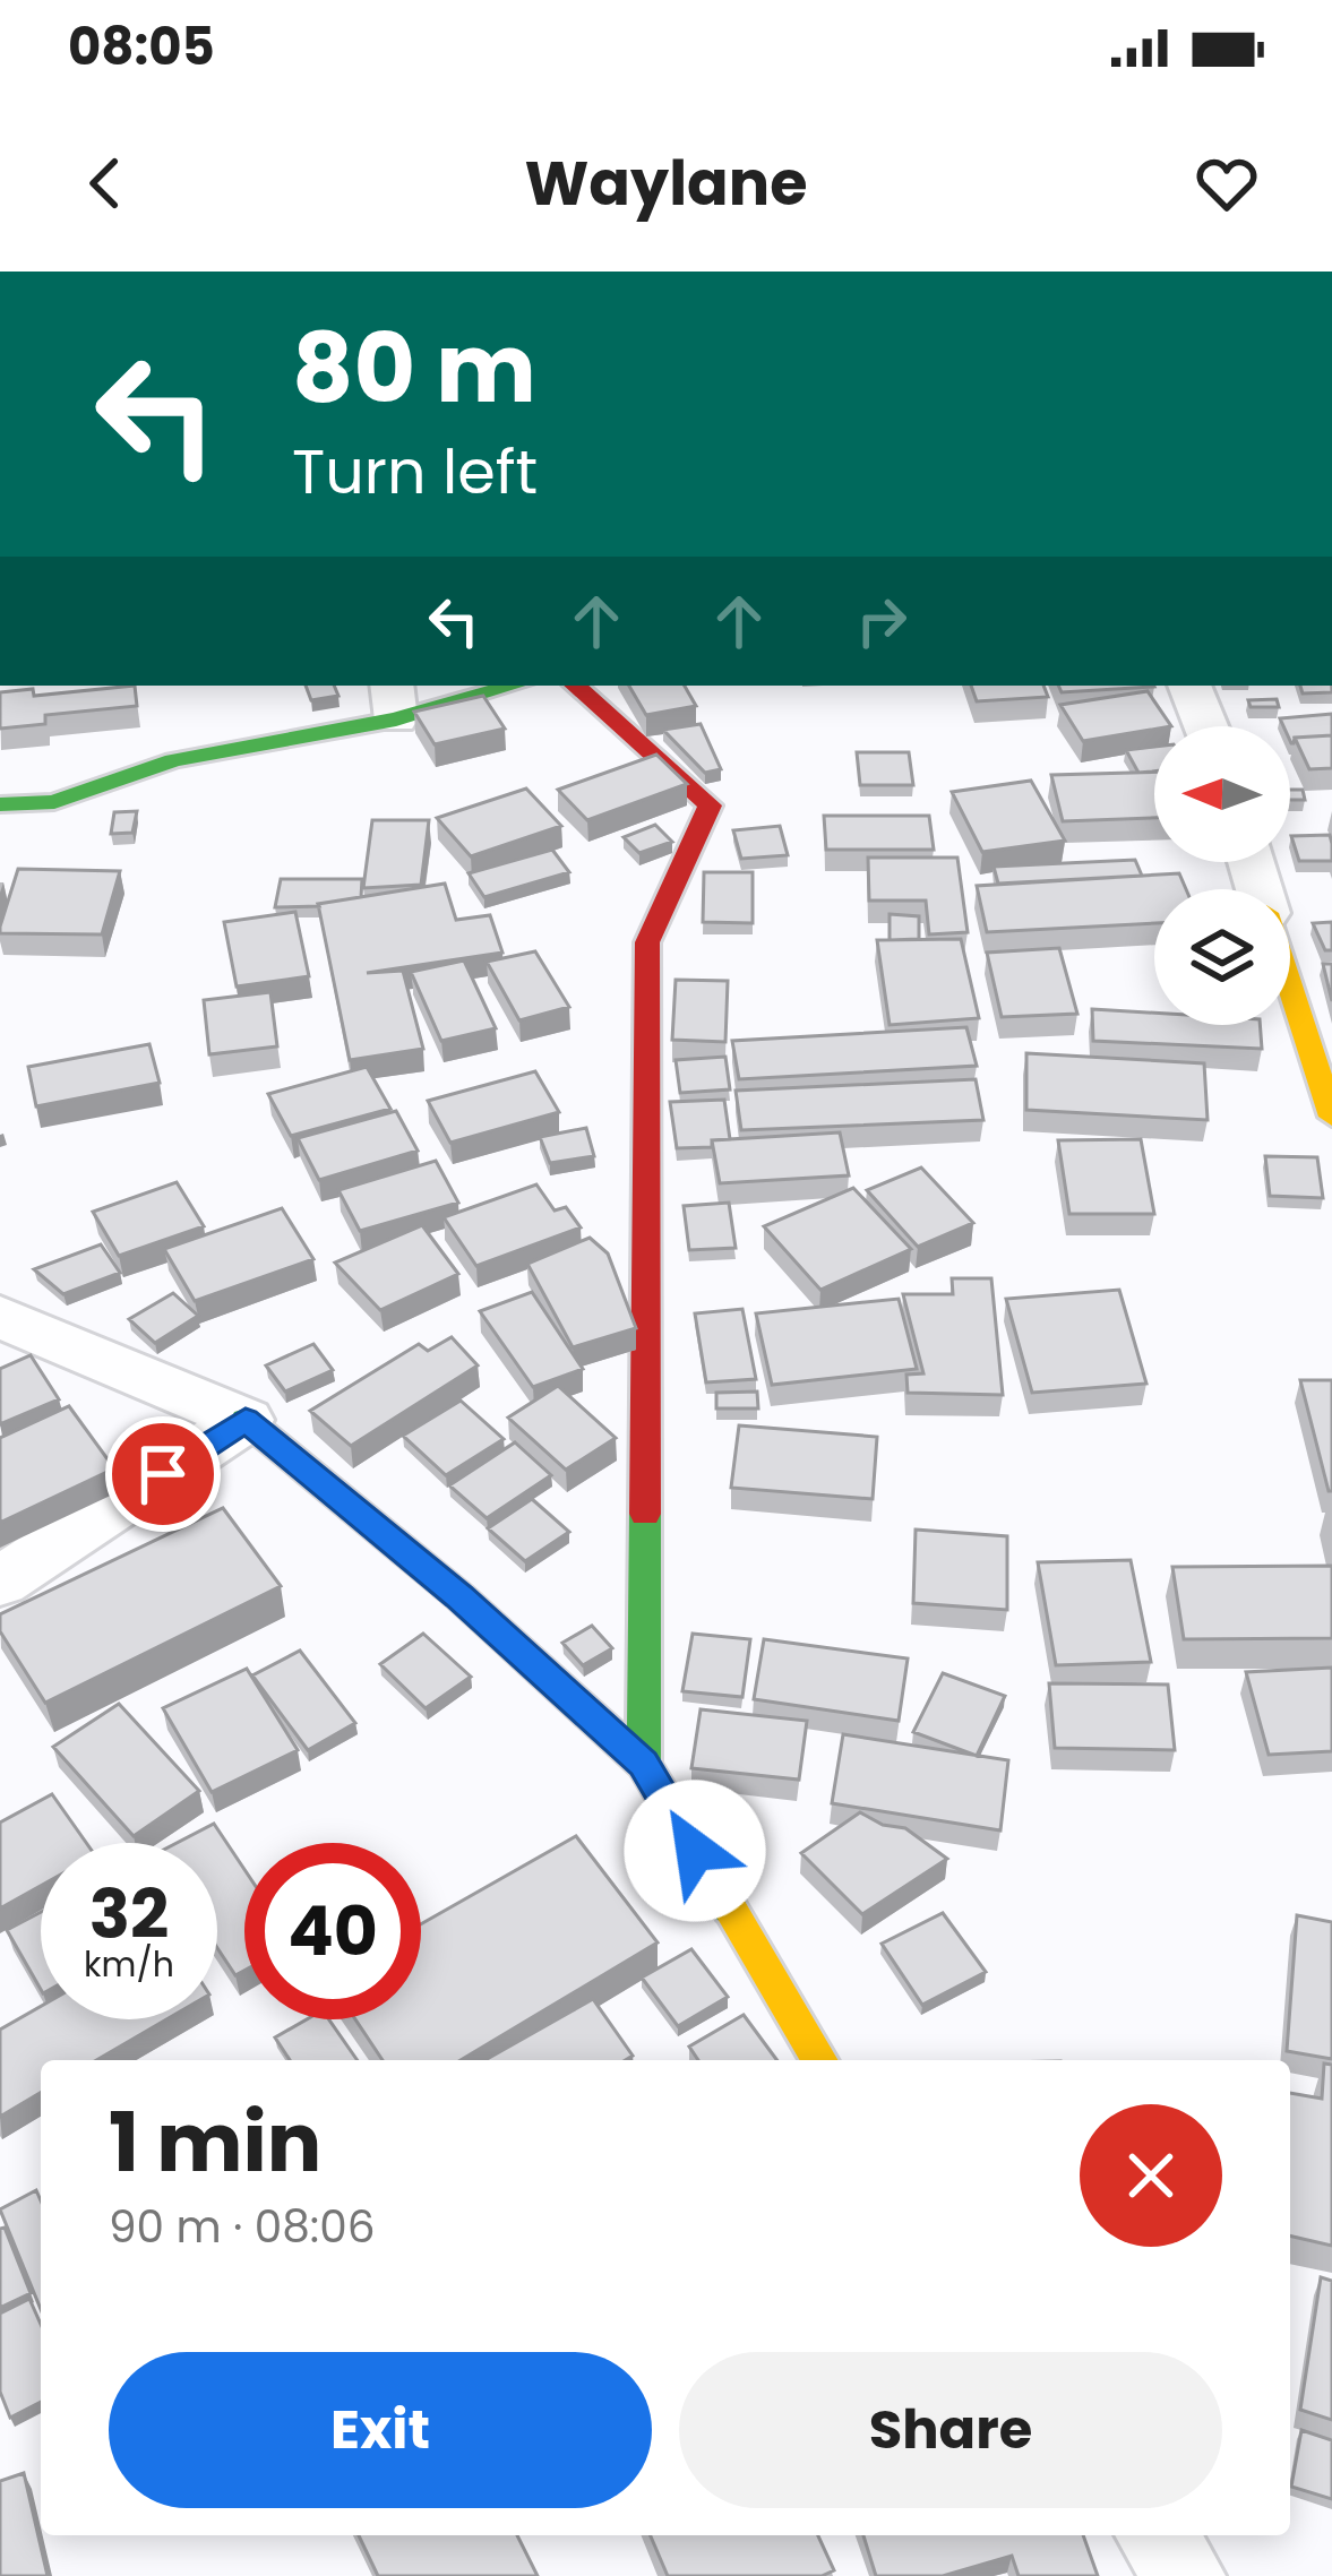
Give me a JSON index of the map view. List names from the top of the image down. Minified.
{"north":"left","page":{"status":"08:05","header":"Waylane","turn":["80 m","Turn left"],"speed":"32 km/h","limit":"40","heading":["1 min","90 m · 08:06"],"buttons":["Exit","Share"]}}
